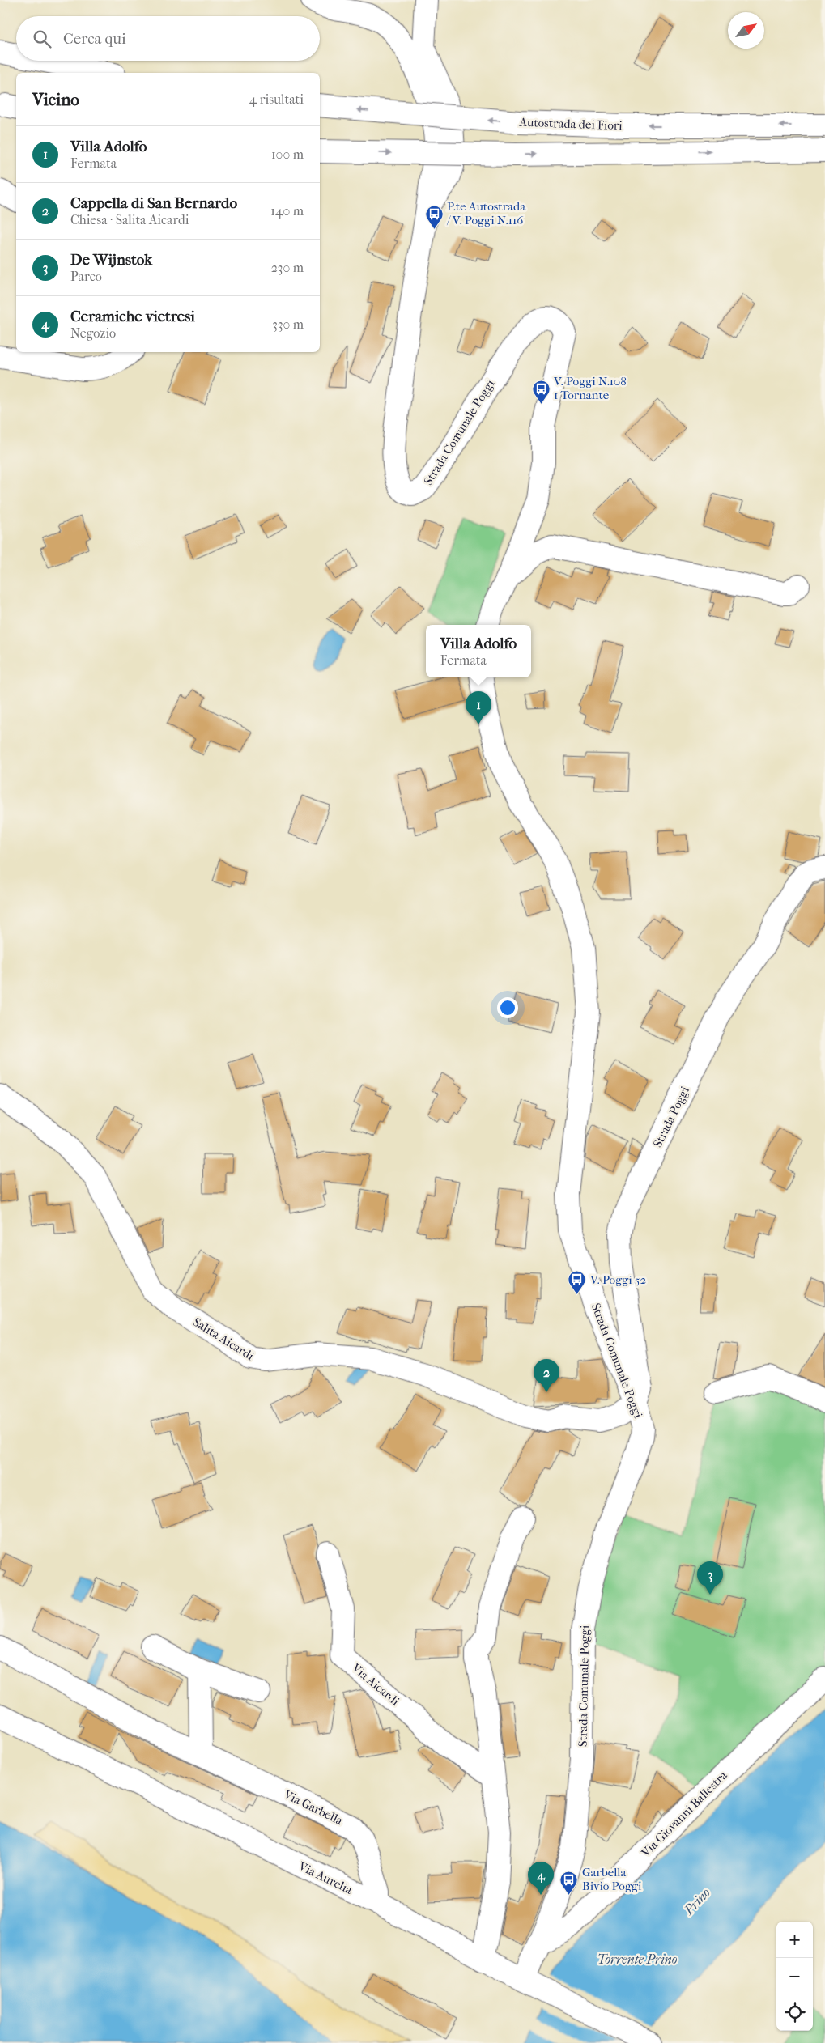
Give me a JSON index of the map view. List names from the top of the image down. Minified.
{"streets":{"main road":["Autostrada dei Fiori","Strada Comunale Poggi","Strada Poggi","Salita Aicardi","Via Aicardi","Via Garbella","Via Giovanni Ballestra","Via Aurelia"]},"crossings":[["Strada Comunale Poggi","Strada Poggi"],["Strada Comunale Poggi","Salita Aicardi"],["Strada Comunale Poggi","Via Giovanni Ballestra"],["Strada Comunale Poggi","Via Aurelia"],["Strada Poggi","Salita Aicardi"],["Via Garbella","Via Aurelia"]],"water":["Prino","Torrente Prino"],"places":{"bus stop":["P.te Autostrada / V. Poggi N.116","V. Poggi N.108 1 Tornante","V. Poggi 52","Garbella Bivio Poggi"]},"north":"top right","page":{"search":"Cerca qui","heading":["Vicino","4 risultati"],"list":[{"mark":"1","name":"Villa Adolfo","note":"Fermata","value":"100 m"},{"mark":"2","name":"Cappella di San Bernardo","note":"Chiesa · Salita Aicardi","value":"140 m"},{"mark":"3","name":"De Wijnstok","note":"Parco","value":"230 m"},{"mark":"4","name":"Ceramiche vietresi","note":"Negozio","value":"330 m"}],"popup":["Villa Adolfo","Fermata"],"pins":["1","2","3","4"],"map_buttons":["+","−"]}}
